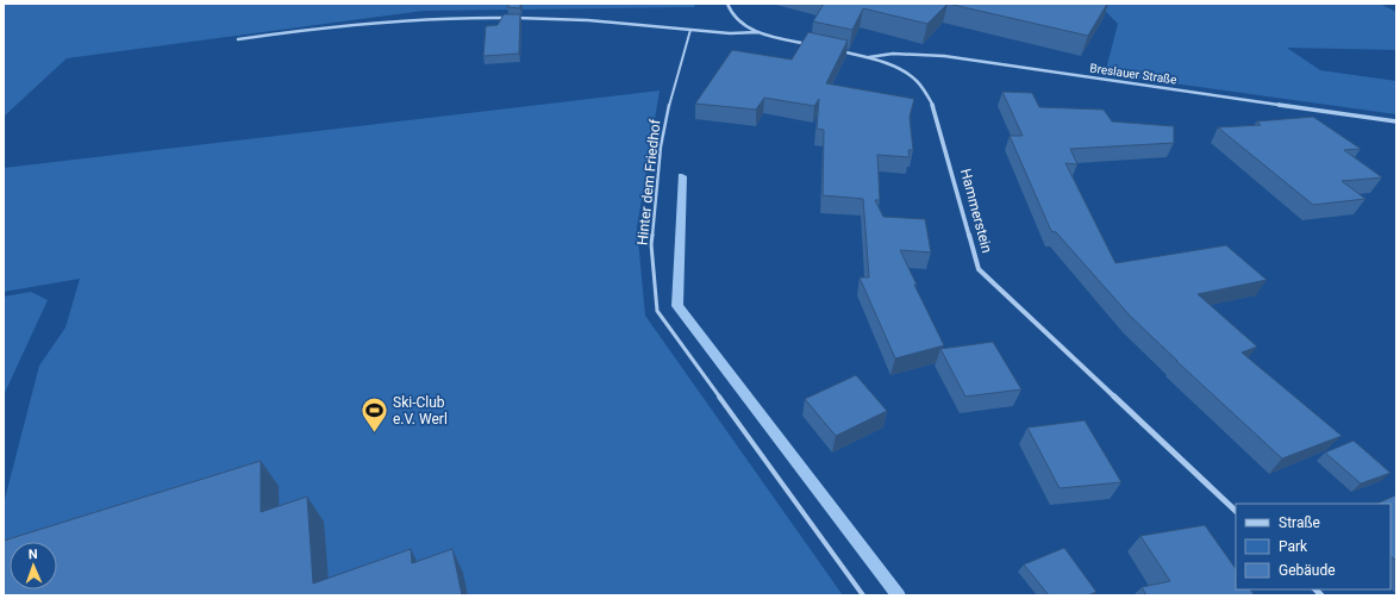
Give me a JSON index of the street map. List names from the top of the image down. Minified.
{"streets":{"street":["Breslauer Straße","Hammerstein"],"lane":["Hinter dem Friedhof"]},"crossings":[["Breslauer Straße","Hammerstein"]],"places":{"sports":["Ski-Club e.V. Werl"]},"legend":["Straße","Park","Gebäude"],"north":"top"}
